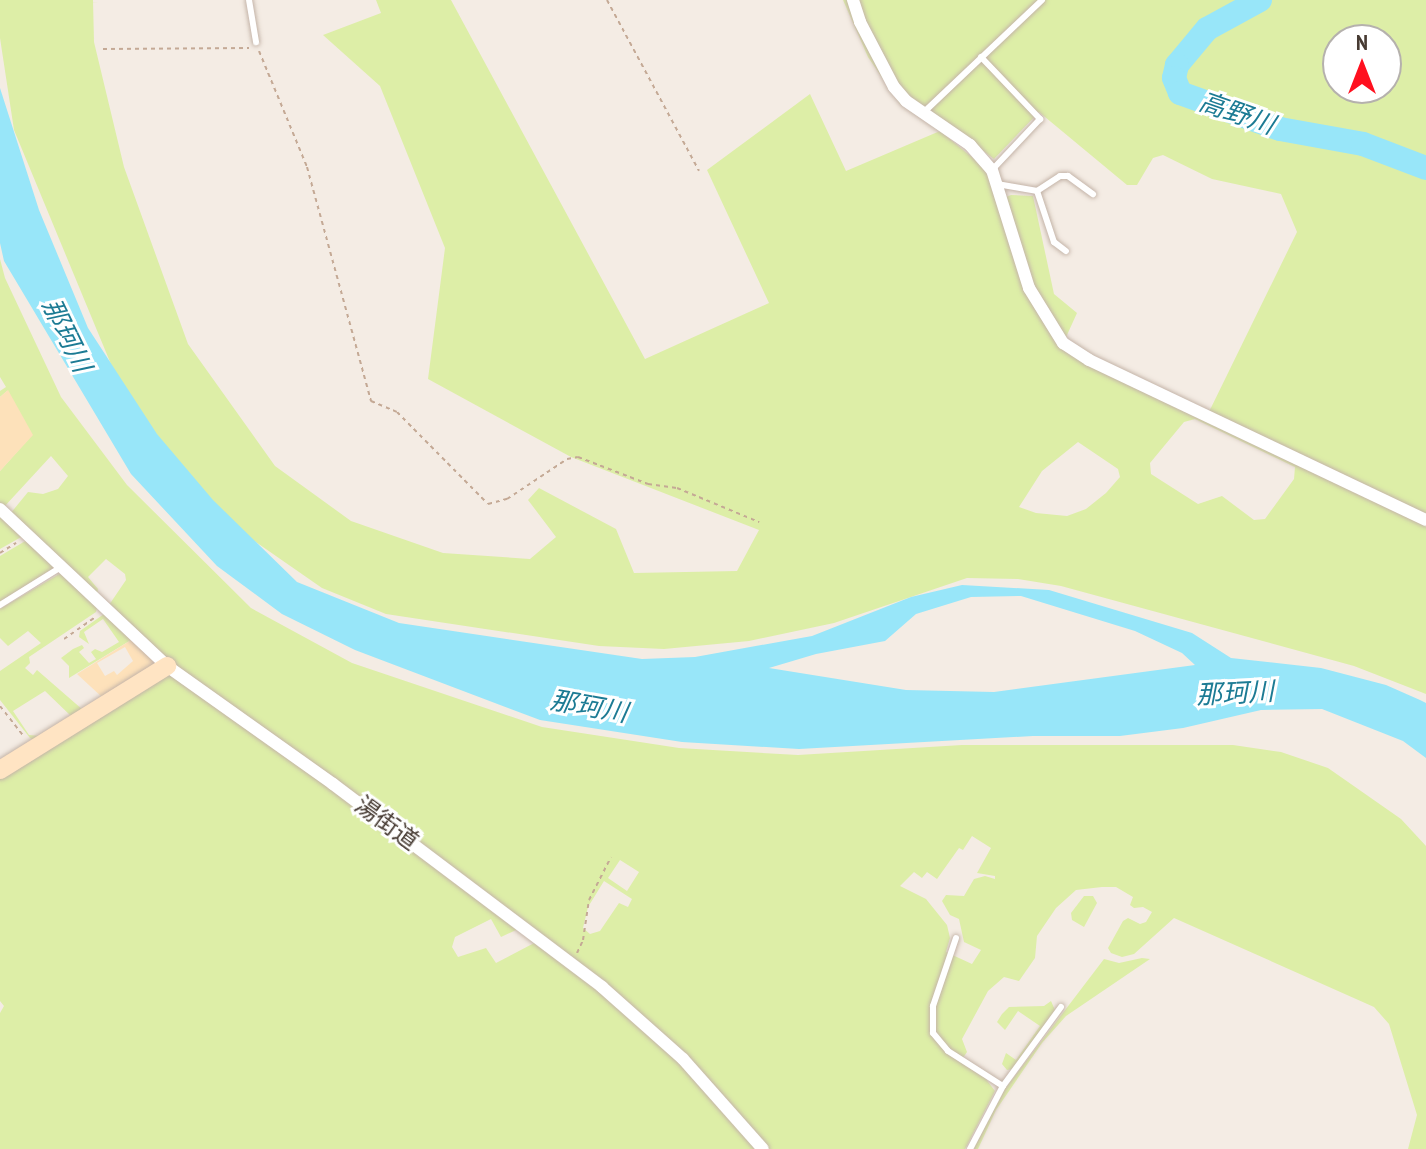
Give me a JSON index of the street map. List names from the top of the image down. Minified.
{"streets":{"street":["湯街道"]},"water":["高野川","那珂川"],"north":"top"}
